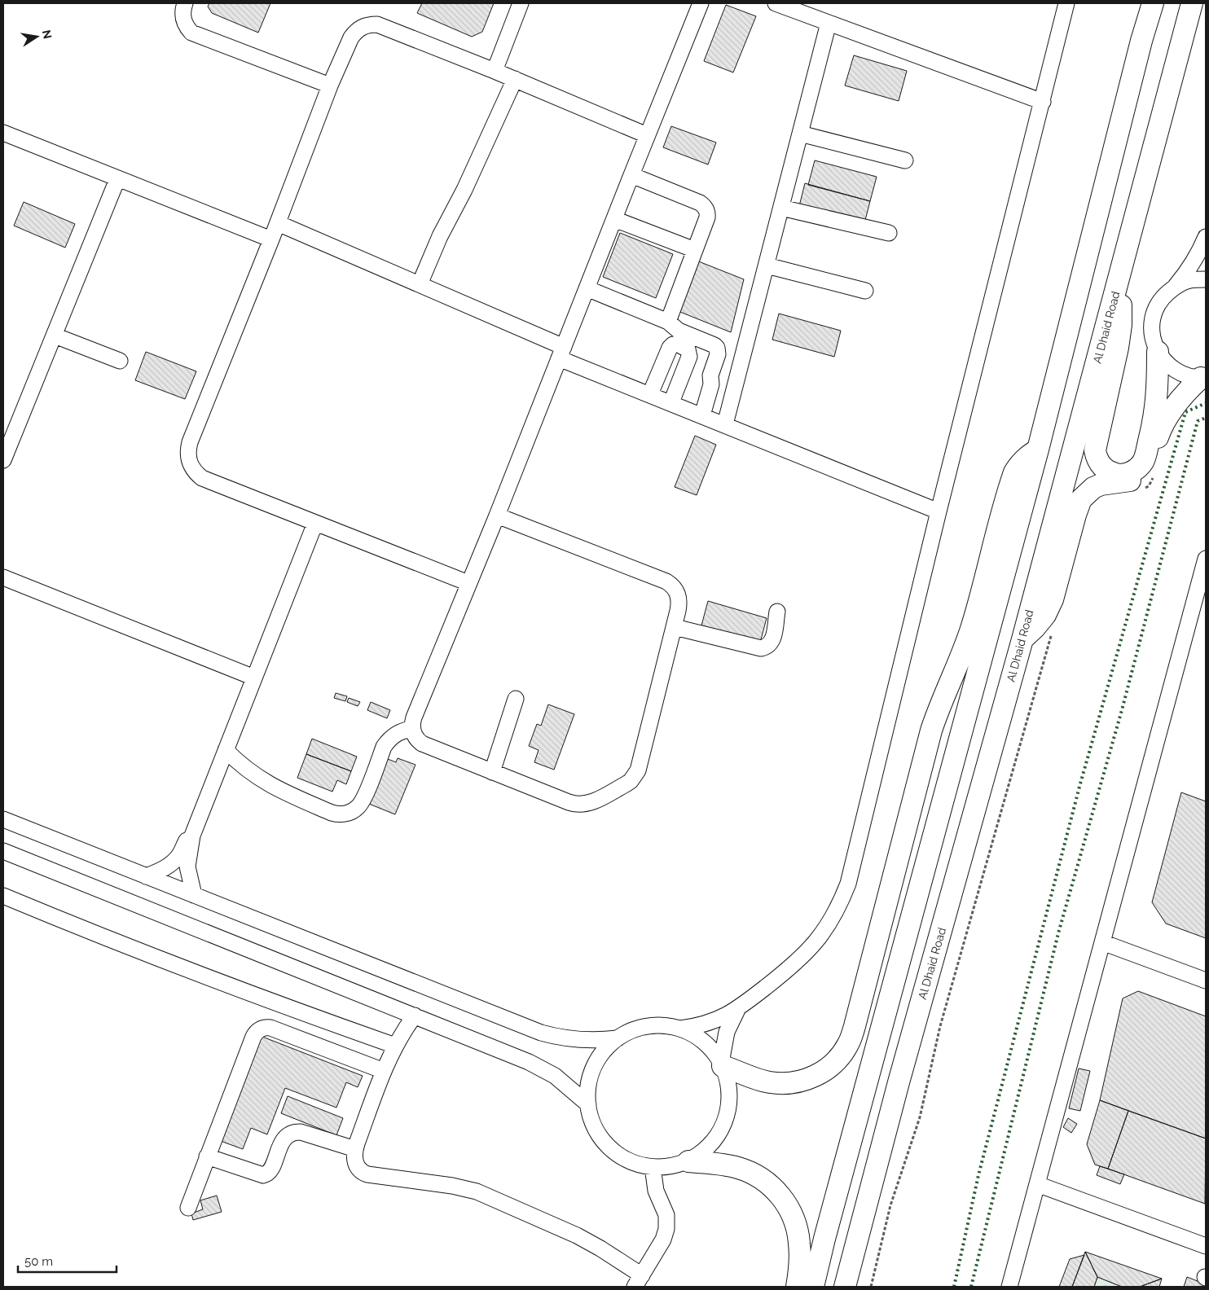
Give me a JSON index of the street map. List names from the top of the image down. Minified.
{"streets":{"highway":["Al Dhaid Road"]},"scale_bar":"50 m","north":"right"}
